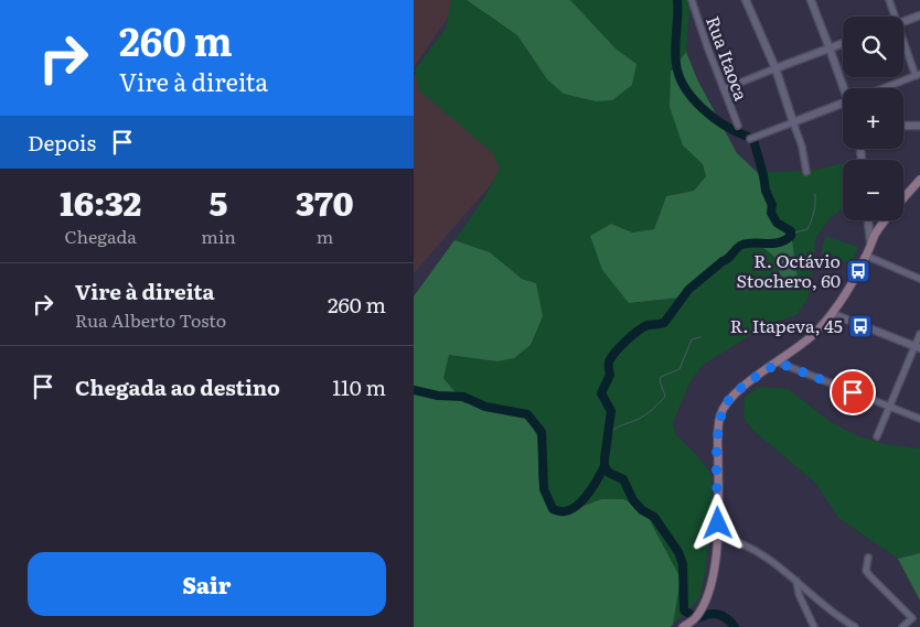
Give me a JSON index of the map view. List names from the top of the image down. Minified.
{"streets":{"street":["Rua Itaoca"]},"places":{"bus stop":["R. Octávio Stochero, 60","R. Itapeva, 45"]},"page":{"turn":["260 m","Vire à direita"],"map_buttons":["+","−"],"then":"Depois","eta":["16:32","Chegada","5","min","370","m"],"list":[{"name":"Vire à direita","note":"Rua Alberto Tosto","value":"260 m"},{"name":"Chegada ao destino","value":"110 m"}],"buttons":"Sair"}}
